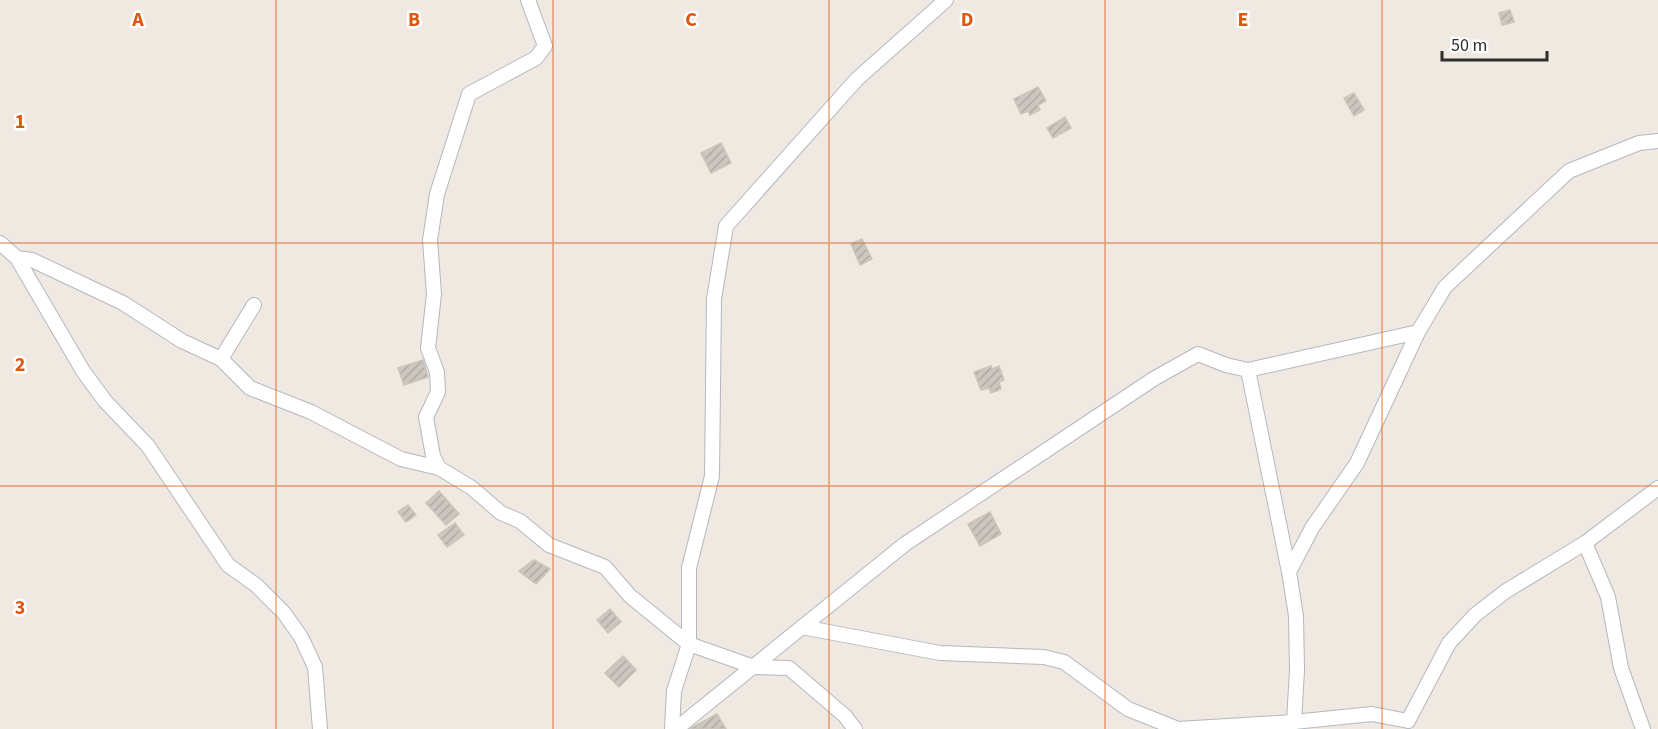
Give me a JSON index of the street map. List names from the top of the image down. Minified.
{"scale_bar":"50 m","grid":{"columns":["A","B","C","D","E"],"rows":["1","2","3"]}}
